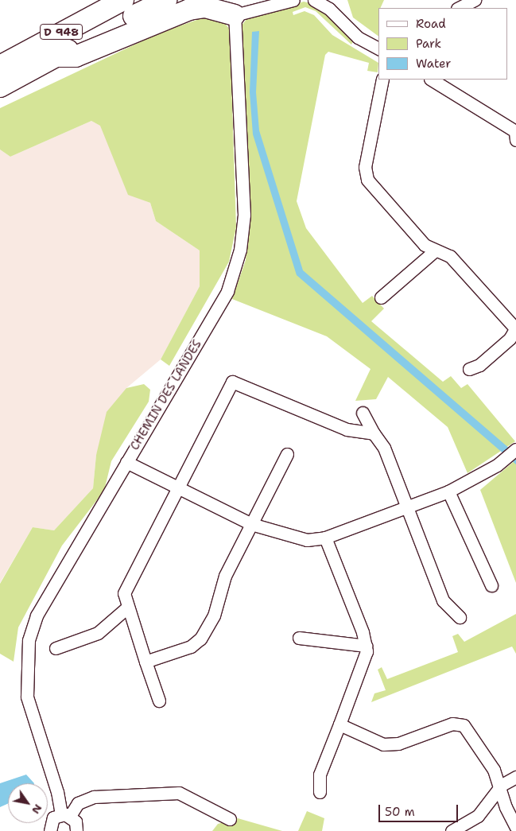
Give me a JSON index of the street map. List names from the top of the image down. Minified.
{"streets":{"highway":["D 948"],"street":["CHEMIN DES LANDES"]},"legend":["Road","Park","Water"],"scale_bar":"50 m","north":"bottom right"}
